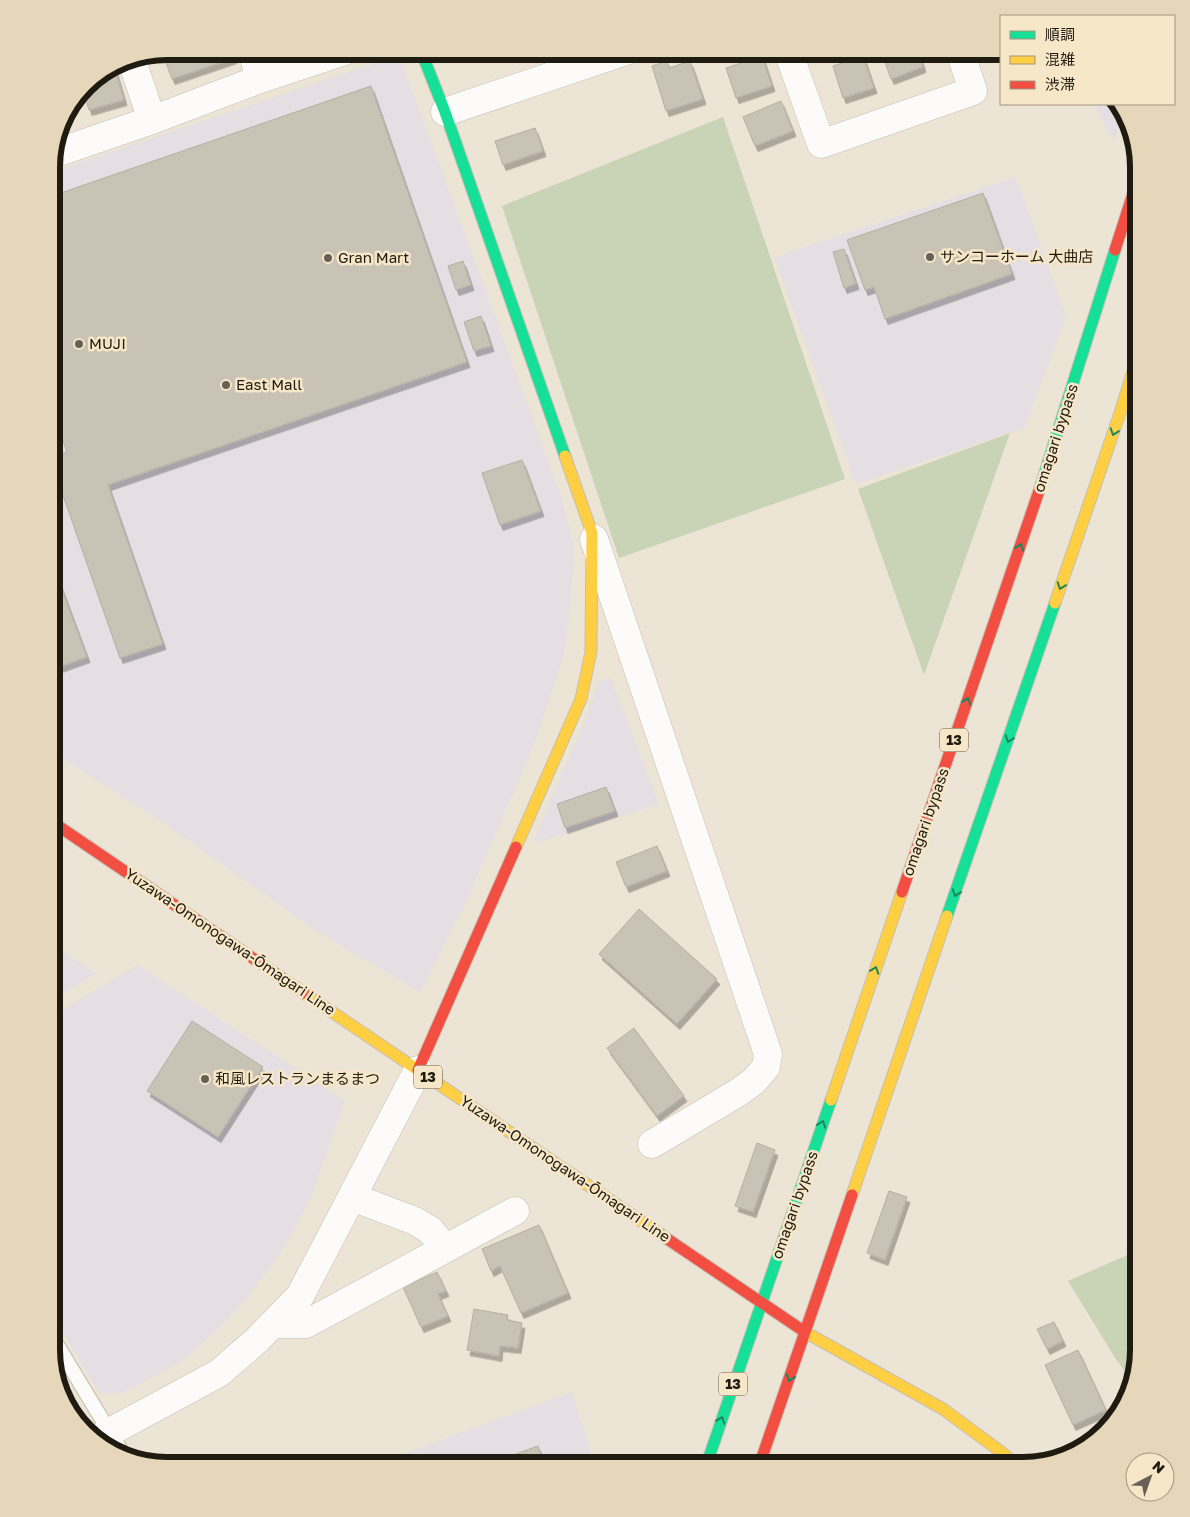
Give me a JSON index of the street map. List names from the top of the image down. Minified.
{"streets":{"main road":["omagari bypass","13","Yuzawa-Omonogawa-Ōmagari Line"]},"crossings":[["omagari bypass","Yuzawa-Omonogawa-Ōmagari Line"]],"places":["サンコーホーム 大曲店","Gran Mart","MUJI","East Mall","和風レストランまるまつ"],"legend":["順調","混雑","渋滞"],"north":"top right"}
